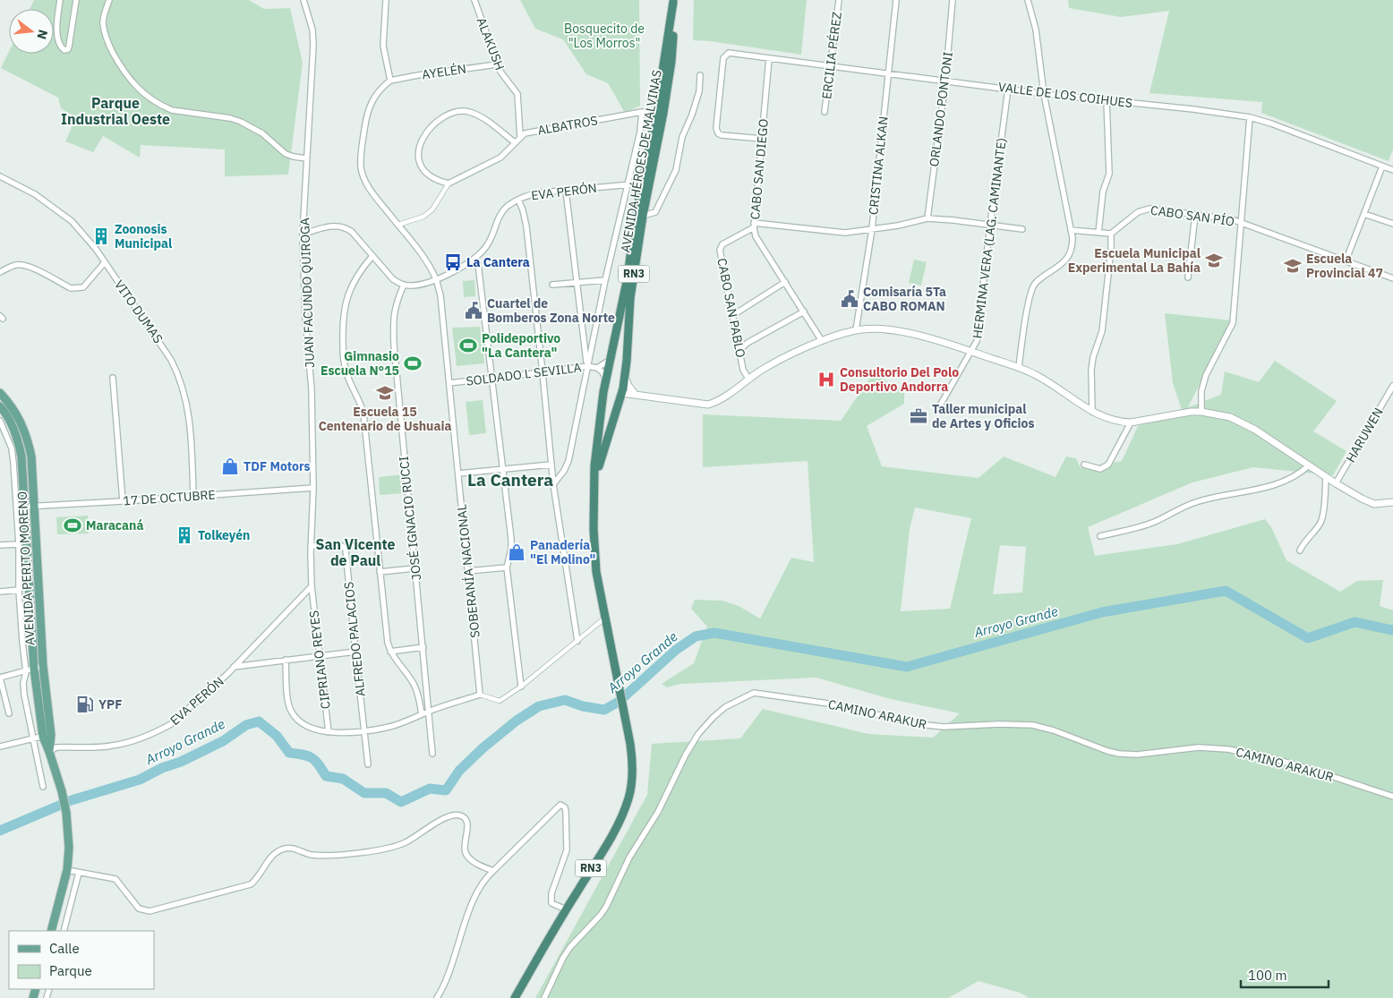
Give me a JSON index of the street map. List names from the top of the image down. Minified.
{"streets":{"highway":["AVENIDA HÉROES DE MALVINAS","RN3"],"main road":["AVENIDA PERITO MORENO"],"street":["ALAKUSH","ERCILIA PÉREZ","AYELÉN","VALLE DE LOS COIHUES","ORLANDO PONTONI","ALBATROS","CRISTINA ALKAN","CABO SAN DIEGO","EVA PERÓN","CABO SAN PÍO","HERMINA VERA (LAG. CAMINANTE)","JUAN FACUNDO QUIROGA","CABO SAN PABLO","VITO DUMAS","SOLDADO L SEVILLA","HARUWEN","17 DE OCTUBRE","JOSÉ IGNACIO RUCCI","SOBERANÍA NACIONAL","ALFREDO PALACIOS","CIPRIANO REYES","CAMINO ARAKUR"]},"crossings":[["ALAKUSH","AYELÉN"],["ALAKUSH","ALBATROS"],["ERCILIA PÉREZ","VALLE DE LOS COIHUES"],["AYELÉN","SOBERANÍA NACIONAL"],["VALLE DE LOS COIHUES","ORLANDO PONTONI"],["VALLE DE LOS COIHUES","CRISTINA ALKAN"],["VALLE DE LOS COIHUES","CABO SAN DIEGO"],["VALLE DE LOS COIHUES","HERMINA VERA (LAG. CAMINANTE)"],["ALBATROS","AVENIDA HÉROES DE MALVINAS"],["AVENIDA HÉROES DE MALVINAS","EVA PERÓN"],["CABO SAN DIEGO","CABO SAN PABLO"],["EVA PERÓN","JUAN FACUNDO QUIROGA"],["EVA PERÓN","JOSÉ IGNACIO RUCCI"],["EVA PERÓN","AVENIDA PERITO MORENO"],["EVA PERÓN","SOBERANÍA NACIONAL"],["EVA PERÓN","CIPRIANO REYES"],["JUAN FACUNDO QUIROGA","17 DE OCTUBRE"],["JUAN FACUNDO QUIROGA","ALFREDO PALACIOS"],["JUAN FACUNDO QUIROGA","CIPRIANO REYES"],["VITO DUMAS","17 DE OCTUBRE"],["SOLDADO L SEVILLA","SOBERANÍA NACIONAL"],["17 DE OCTUBRE","AVENIDA PERITO MORENO"]],"districts":["Parque Industrial Oeste","La Cantera","San Vicente de Paul"],"water":["Arroyo Grande"],"parks":["Bosquecito de \"Los Morros\""],"places":{"building":["Zoonosis Municipal","Tolkeyén"],"school or university":["Escuela Municipal Experimental La Bahía","Escuela Provincial 47","Escuela 15 Centenario de Ushuaia"],"bus stop":["La Cantera"],"public building":["Comisaría 5Ta CABO ROMAN","Cuartel de Bomberos Zona Norte"],"sports":["Polideportivo \"La Cantera\"","Gimnasio Escuela N°15","Maracaná"],"hospital":["Consultorio Del Polo Deportivo Andorra"],"office":["Taller municipal de Artes y Oficios"],"shop":["TDF Motors","Panadería \"El Molino\""],"fuel station":["YPF"]},"legend":["Calle","Parque"],"scale_bar":"100 m","north":"right"}
